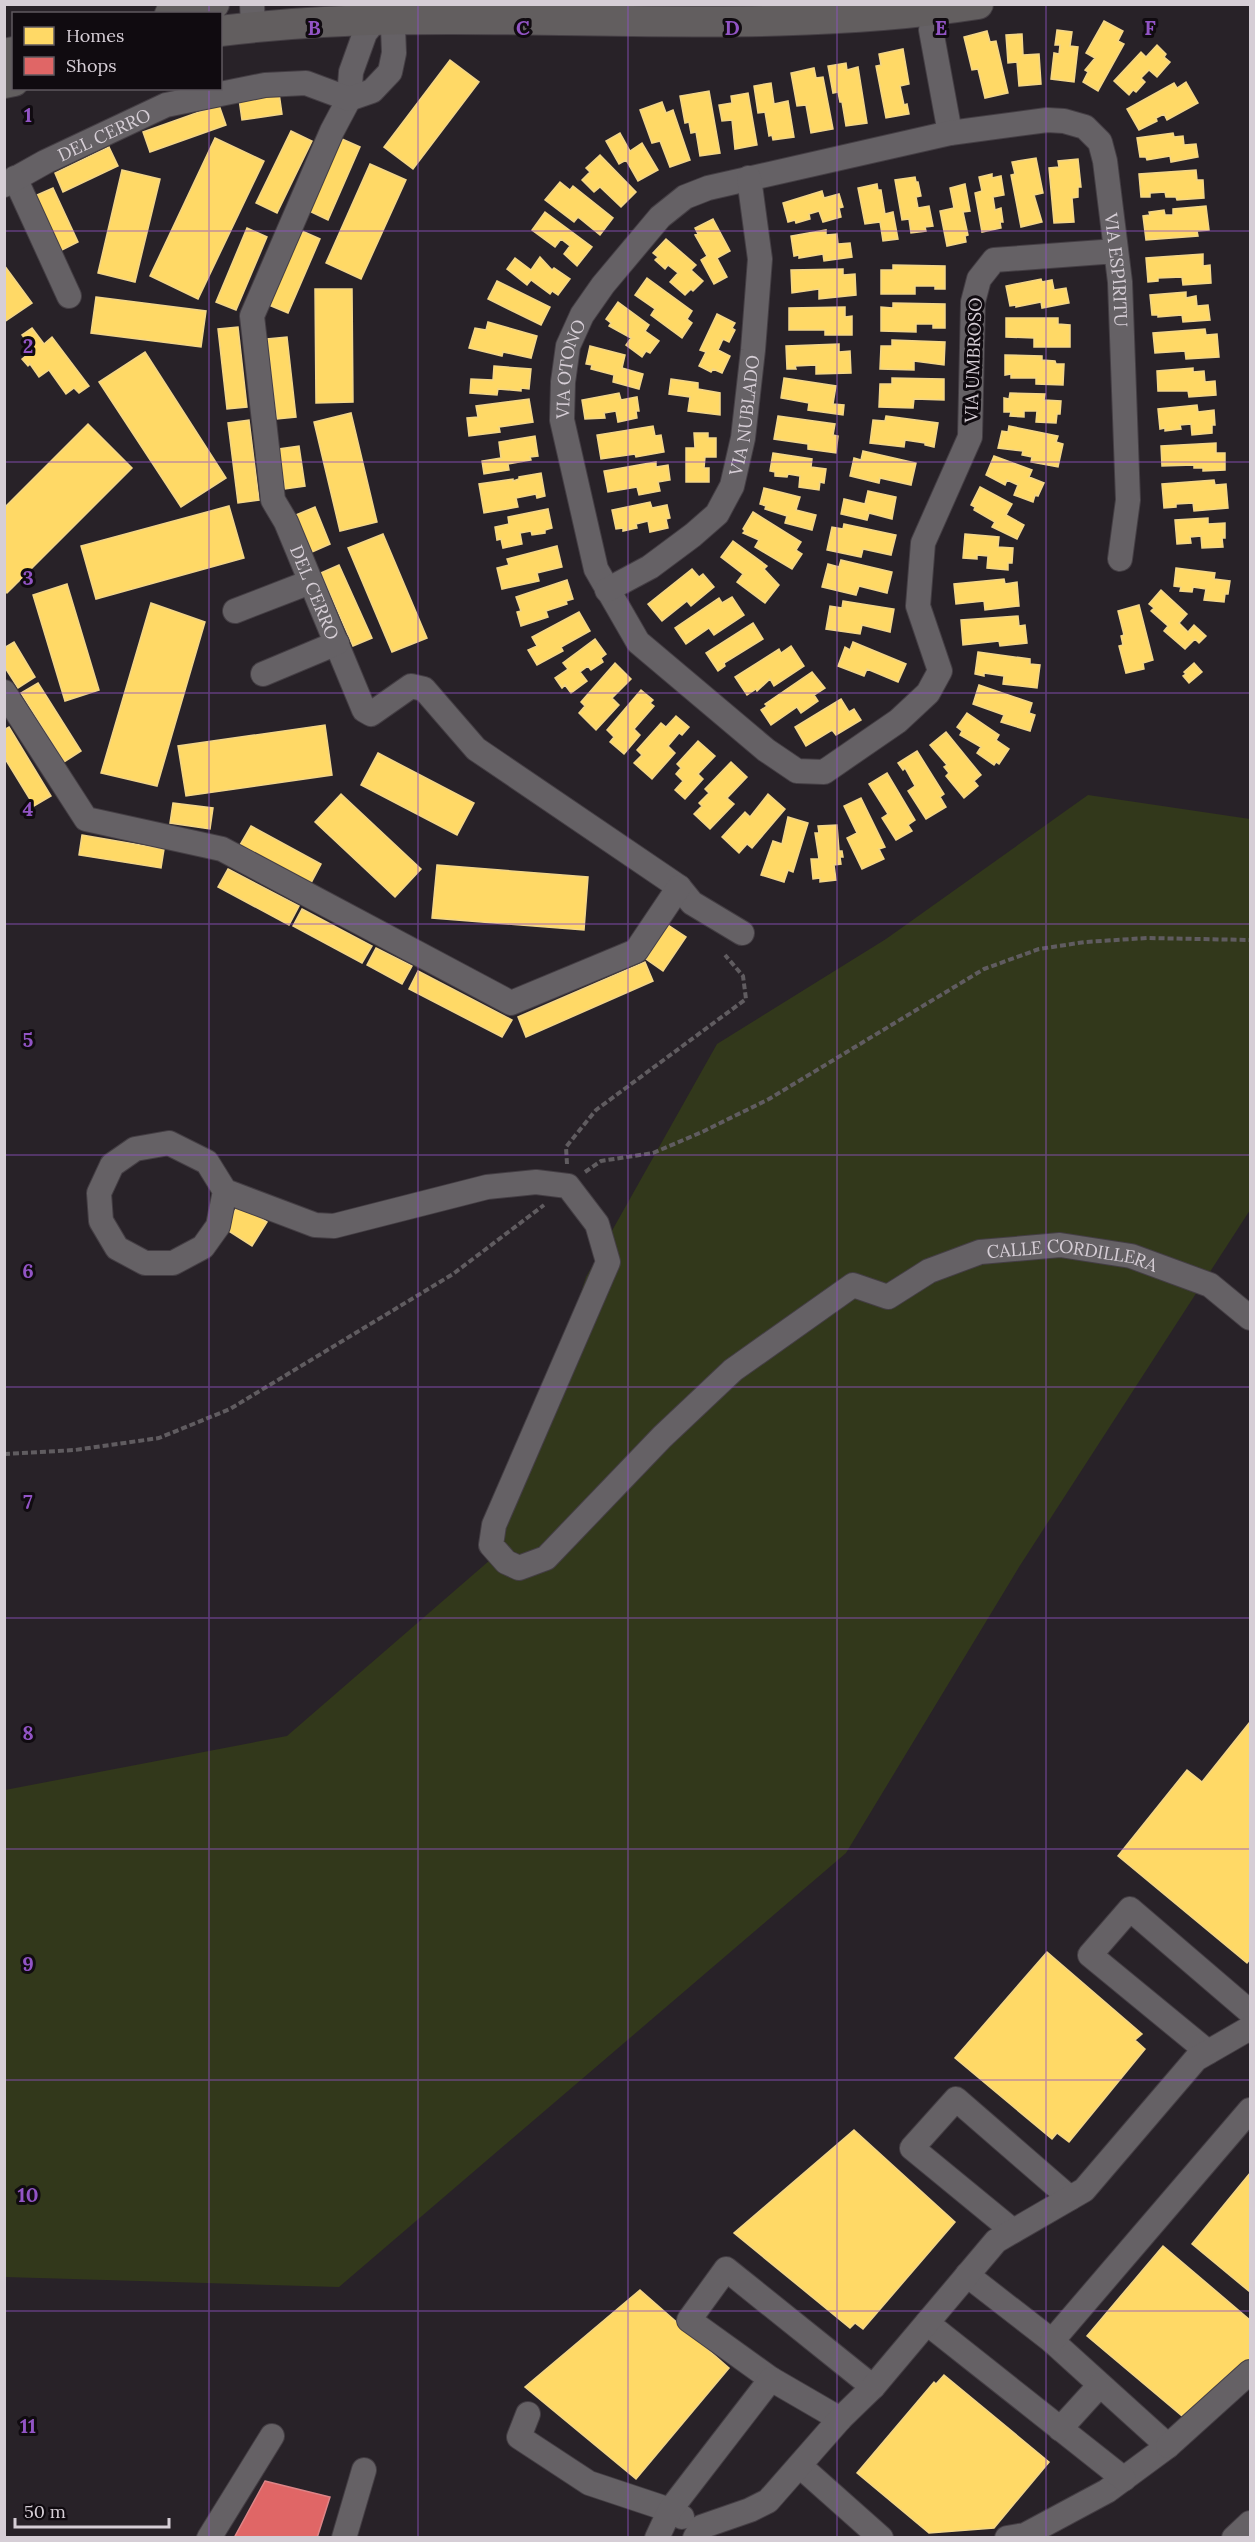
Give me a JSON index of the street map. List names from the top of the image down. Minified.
{"streets":{"street":["DEL CERRO","VIA ESPIRITU","VIA UMBROSO","VIA OTONO","VIA NUBLADO","CALLE CORDILLERA"]},"crossings":[["VIA ESPIRITU","VIA UMBROSO"],["VIA ESPIRITU","VIA OTONO"],["VIA UMBROSO","VIA OTONO"],["VIA OTONO","VIA NUBLADO"]],"legend":["Homes","Shops"],"scale_bar":"50 m","grid":{"columns":["B","C","D","E","F"],"rows":["1","2","3","4","5","6","7","8","9","10","11"]}}
